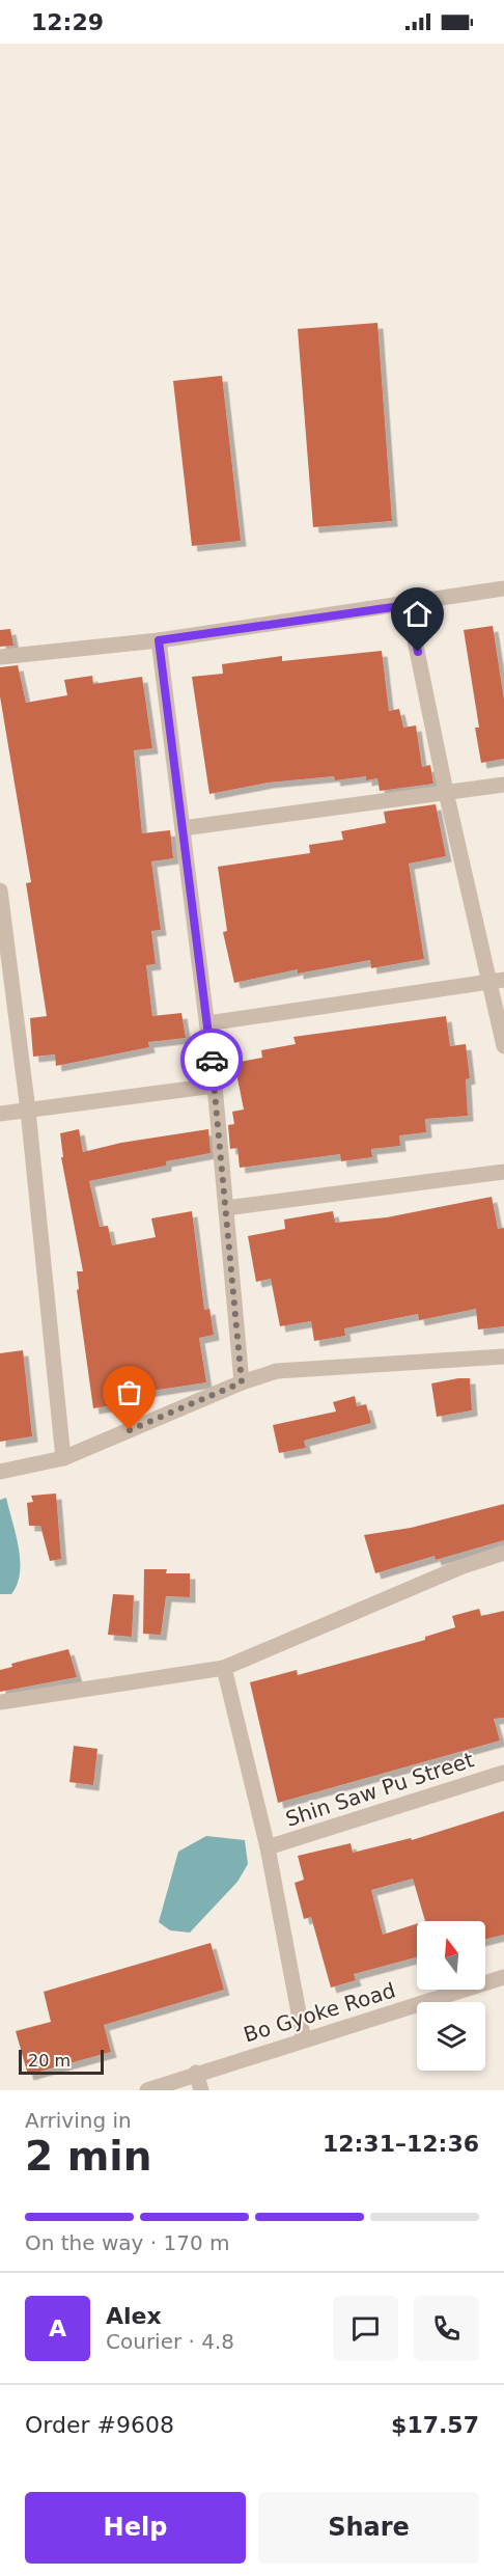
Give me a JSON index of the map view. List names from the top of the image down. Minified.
{"streets":{"street":["Shin Saw Pu Street","Bo Gyoke Road"]},"scale_bar":"20 m","north":"top","page":{"status":"12:29","scale":"20 m","heading":["2 min","Arriving in","12:31–12:36"],"panel":["Alex","Courier · 4.8","Order #9608","$17.57"],"bar":"On the way · 170 m","round":"A","buttons":["Help","Share"]}}
